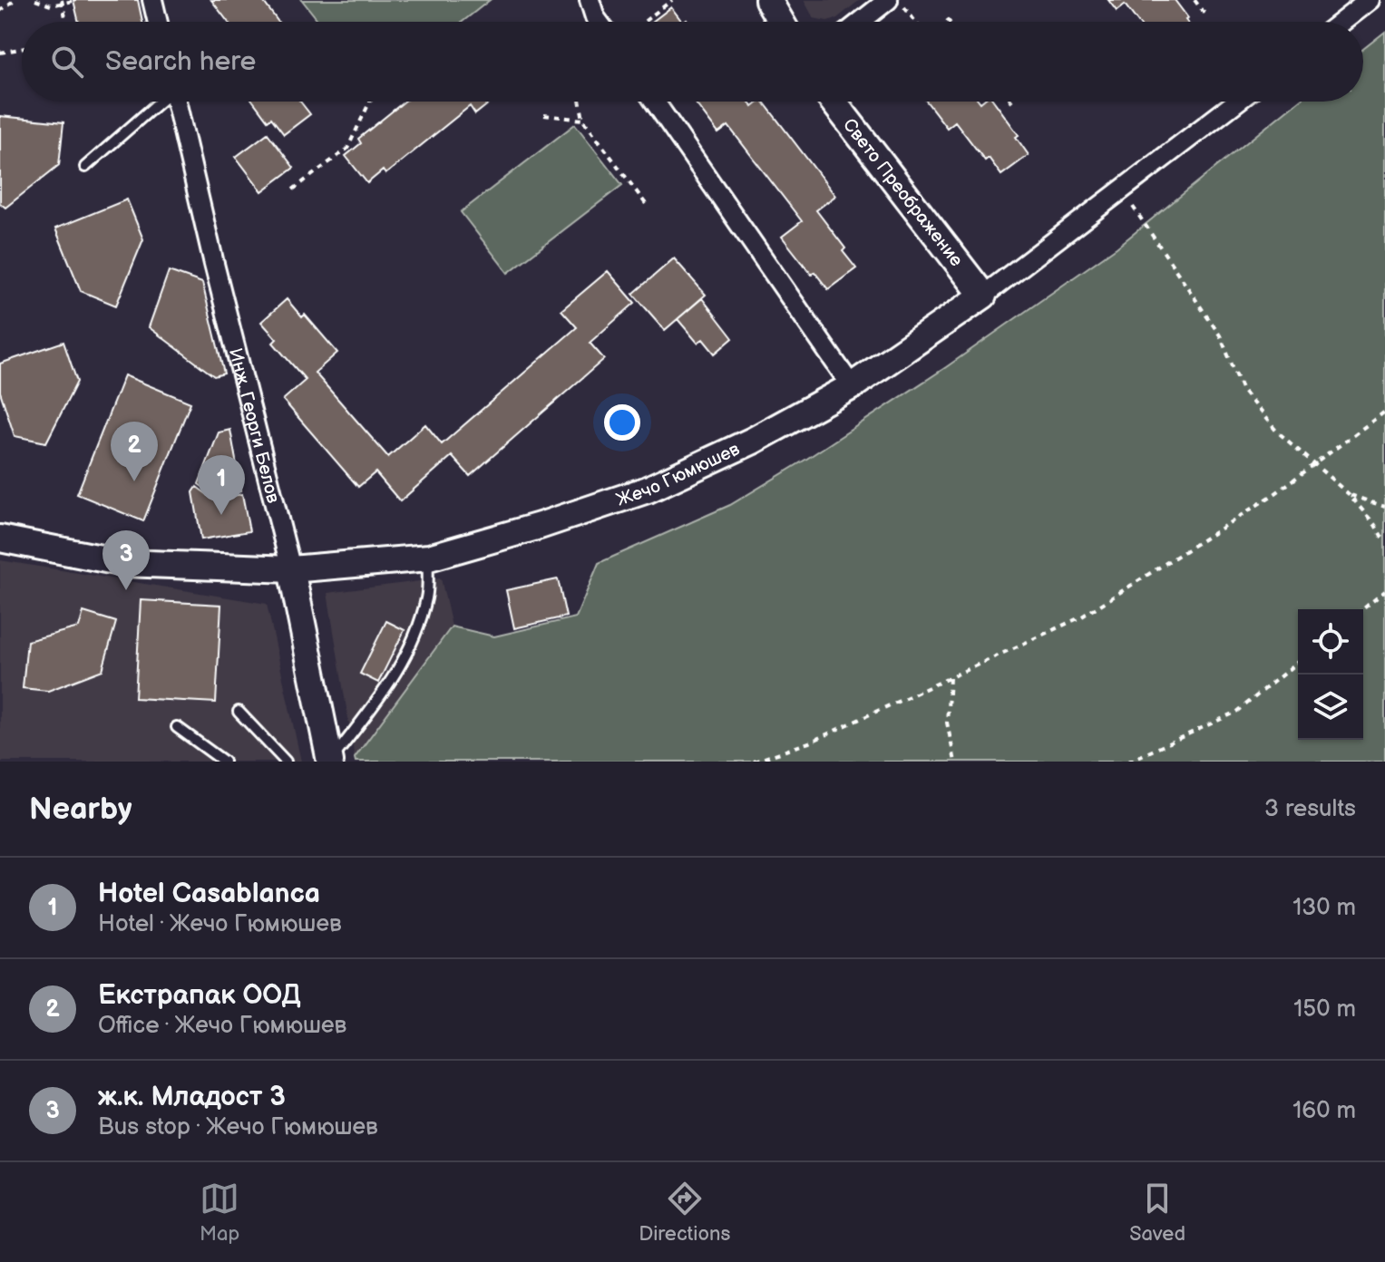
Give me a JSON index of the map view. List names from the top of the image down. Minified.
{"streets":{"street":["Свето Преображение","Инж. Георги Белов","Жечо Гюмюшев"]},"crossings":[["Свето Преображение","Жечо Гюмюшев"],["Инж. Георги Белов","Жечо Гюмюшев"]],"page":{"search":"Search here","pins":["2","1","3"],"heading":["Nearby","3 results"],"list":[{"mark":"1","name":"Hotel Casablanca","note":"Hotel · Жечо Гюмюшев","value":"130 m"},{"mark":"2","name":"Екстрапак ООД","note":"Office · Жечо Гюмюшев","value":"150 m"},{"mark":"3","name":"ж.к. Младост 3","note":"Bus stop · Жечо Гюмюшев","value":"160 m"}],"nav":["Map","Directions","Saved"]}}
